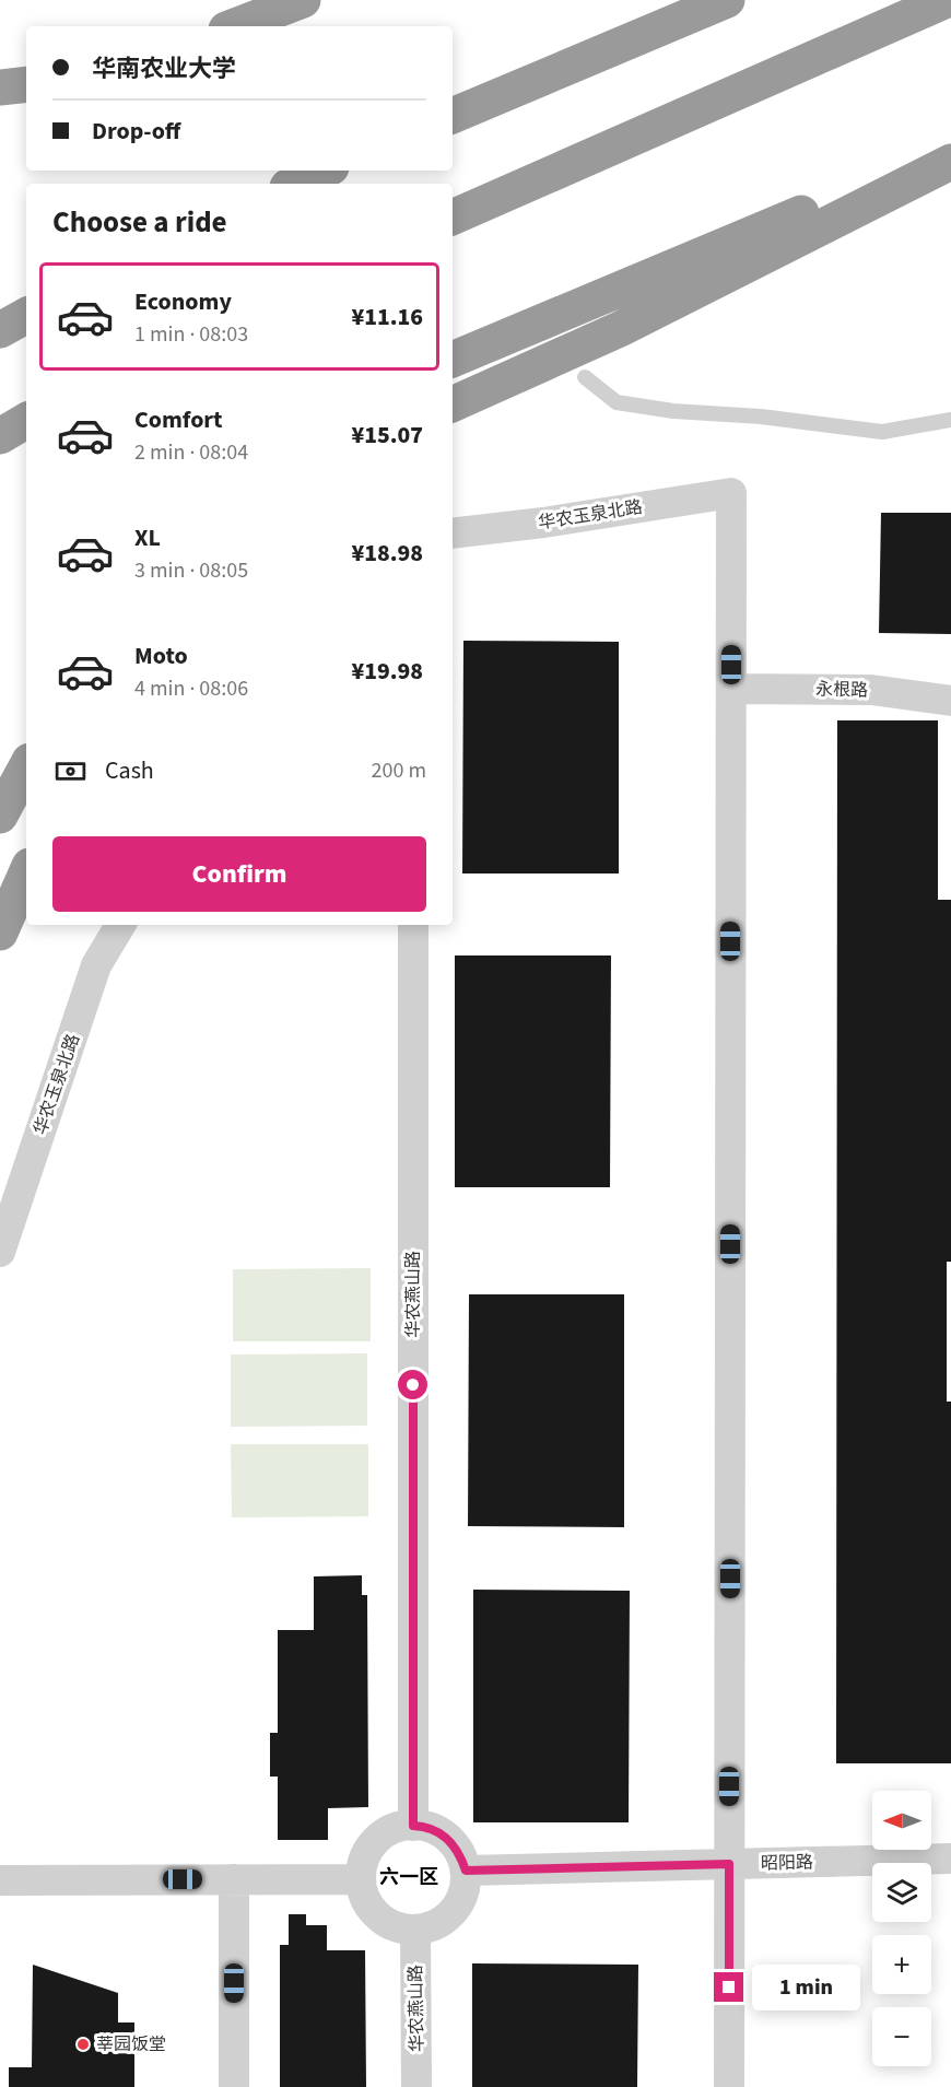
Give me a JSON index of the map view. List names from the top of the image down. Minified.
{"streets":{"street":["华农玉泉北路","永根路","华农燕山路","昭阳路"]},"crossings":[["华农玉泉北路","永根路"],["华农燕山路","昭阳路"]],"districts":["六一区"],"places":["莘园饭堂"],"north":"left","page":{"banner":["华南农业大学","Drop-off"],"heading":"Choose a ride","list":[{"name":"Economy","note":"1 min · 08:03","value":"¥11.16"},{"name":"Comfort","note":"2 min · 08:04","value":"¥15.07"},{"name":"XL","note":"3 min · 08:05","value":"¥18.98"},{"name":"Moto","note":"4 min · 08:06","value":"¥19.98"}],"pay":["Cash","200 m"],"buttons":"Confirm","map_buttons":["+","−"],"bubble":"1 min"}}
